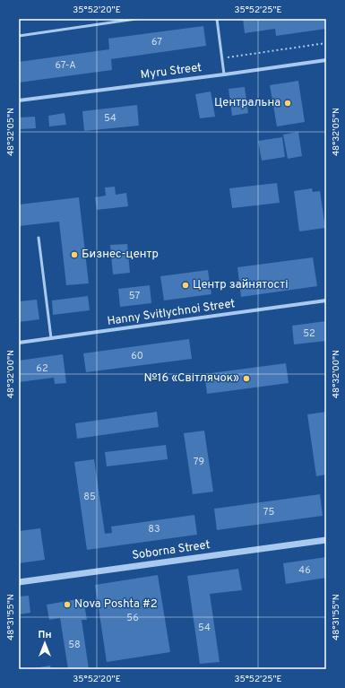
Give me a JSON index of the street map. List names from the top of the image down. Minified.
{"streets":{"street":["Myru Street","Hanny Svitlychnoi Street","Soborna Street"]},"places":["Центральна","Бизнес-центр","Центр зайнятості","№16 «Світлячок»","Nova Poshta #2"],"house_numbers":["67","67-А","54","57","52","60","62","79","85","75","83","46","56","54","58"],"north":"top","coordinates":["35°52'20\"E","35°52'25\"E","48°32'05\"N","48°32'00\"N","48°31'55\"N"]}
